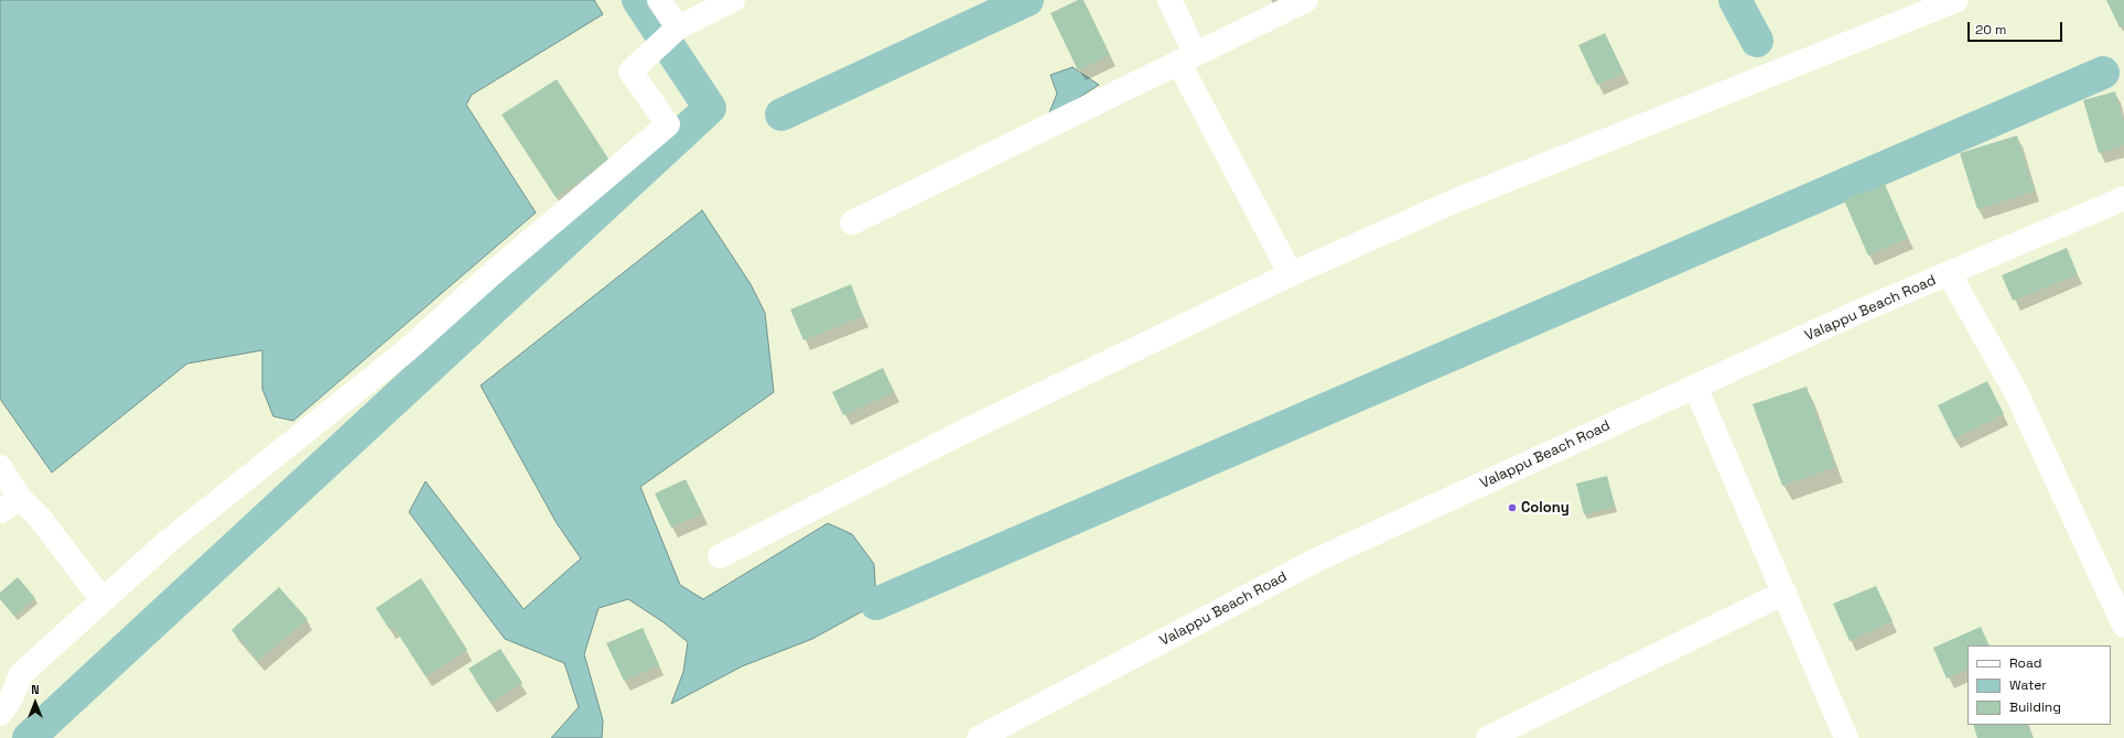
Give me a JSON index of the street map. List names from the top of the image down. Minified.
{"streets":{"street":["Valappu Beach Road"]},"places":["Colony"],"legend":["Road","Water","Building"],"scale_bar":"20 m","north":"top"}
